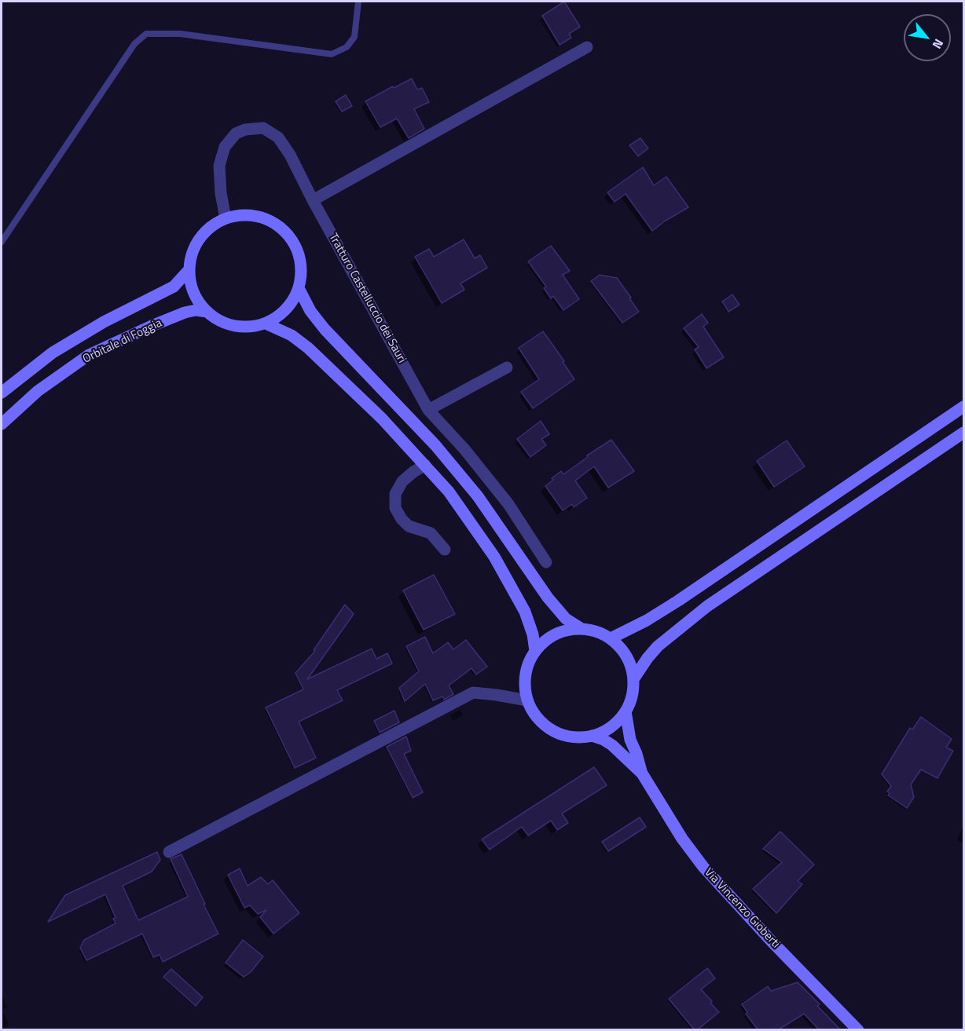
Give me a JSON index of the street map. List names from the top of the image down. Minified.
{"streets":{"main road":["Orbitale di Foggia","Via Vincenzo Gioberti"],"street":["Tratturo Castelluccio dei Sauri"]},"crossings":[["Tratturo Castelluccio dei Sauri","Orbitale di Foggia"]],"north":"bottom right"}
